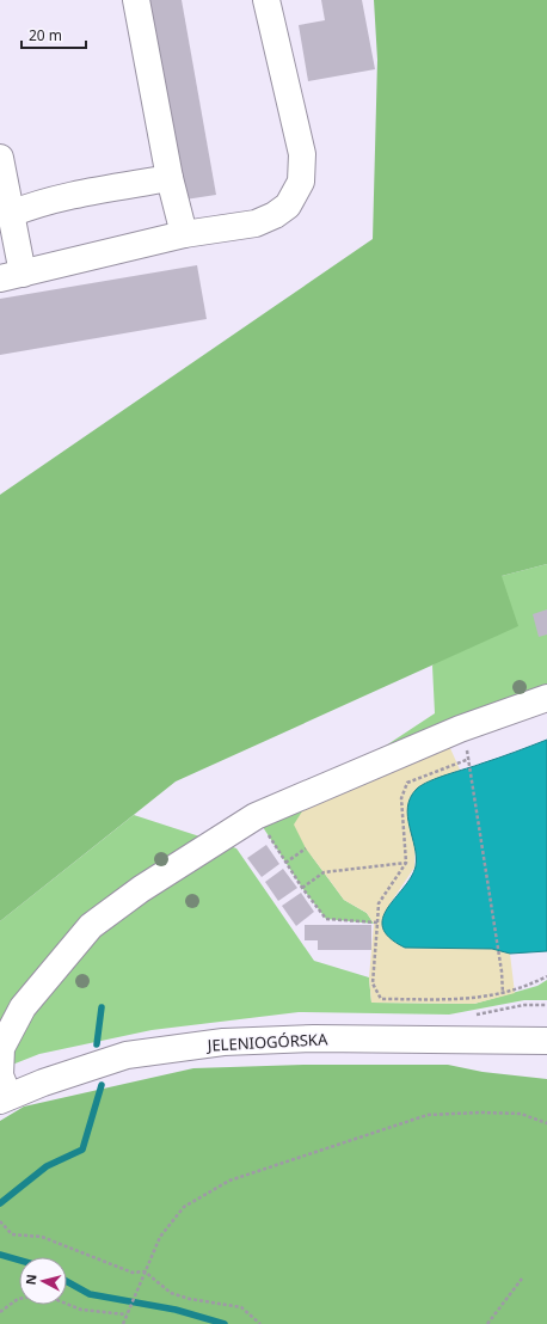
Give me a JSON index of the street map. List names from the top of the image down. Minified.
{"streets":{"street":["JELENIOGÓRSKA"]},"scale_bar":"20 m","north":"left"}
